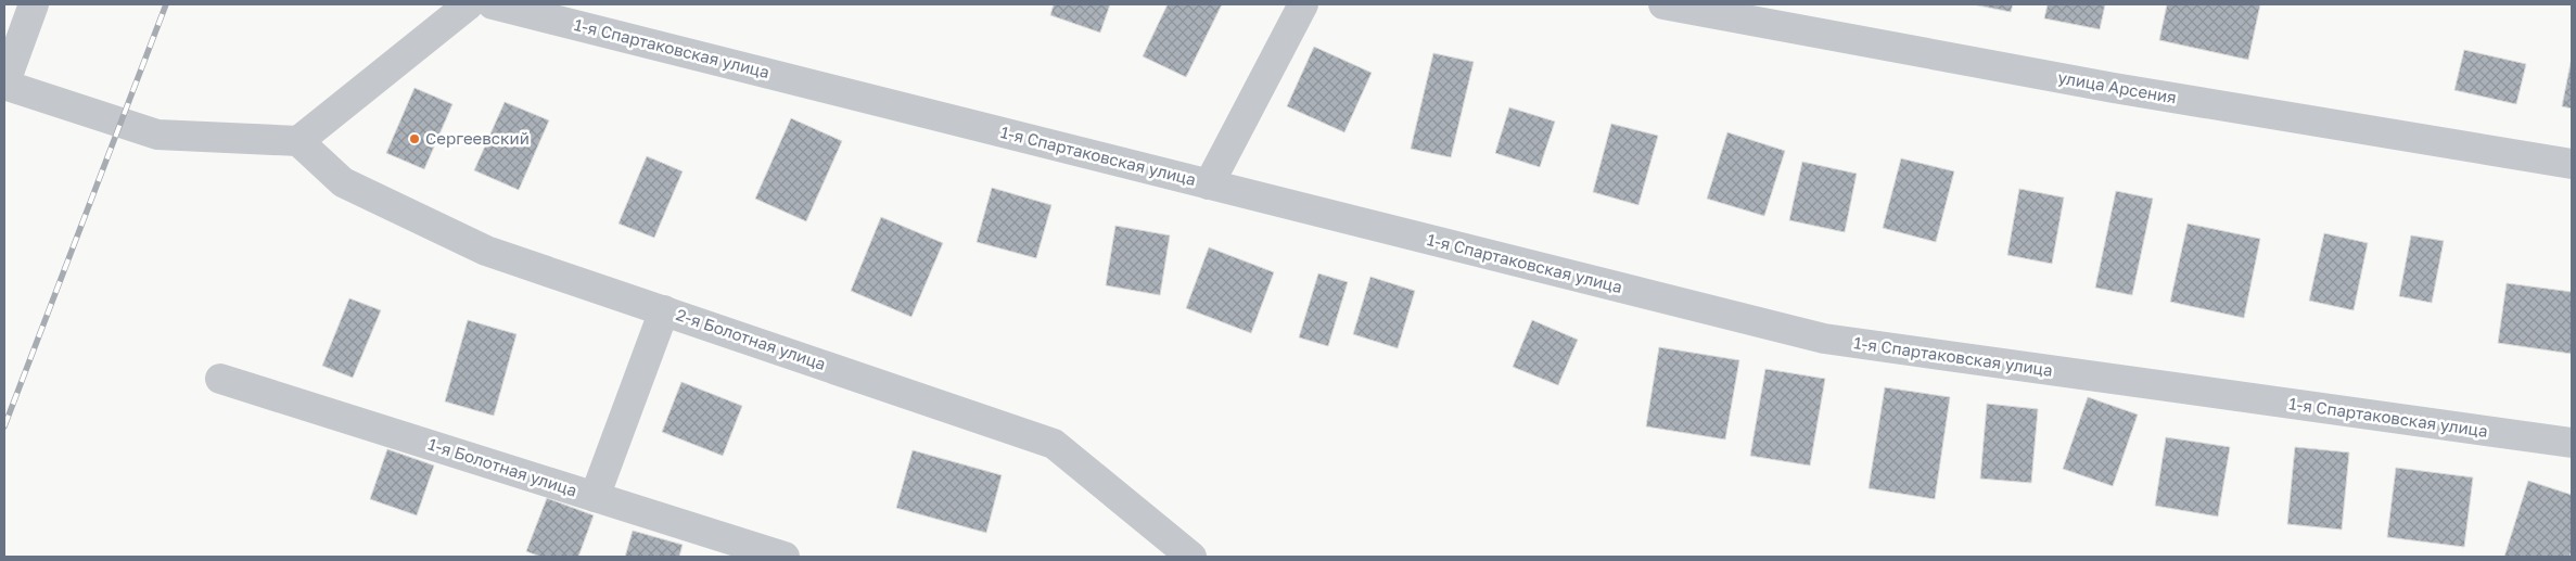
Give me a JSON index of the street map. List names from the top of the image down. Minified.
{"streets":{"street":["1-я Спартаковская улица","улица Арсения","2-я Болотная улица","1-я Болотная улица"]},"places":["Сергеевский"]}
